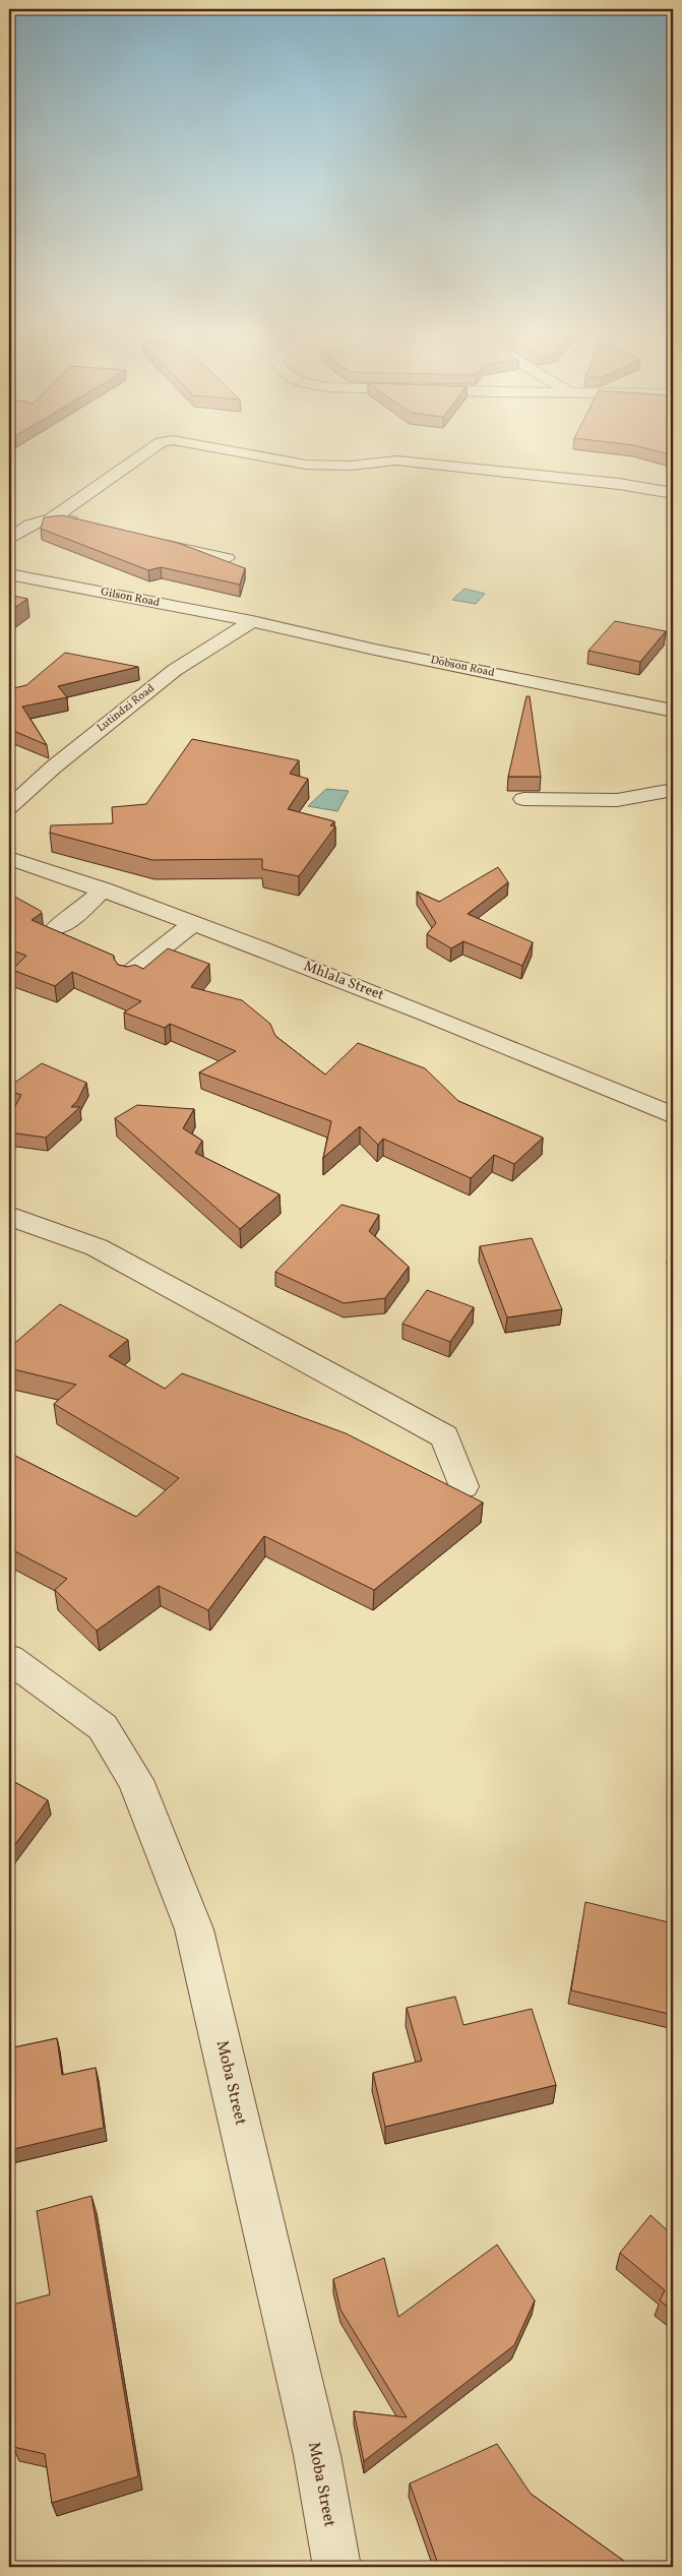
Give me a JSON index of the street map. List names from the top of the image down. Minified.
{"streets":{"street":["Gilson Road","Dobson Road","Lutindzi Road","Mhlala Street","Moba Street"]},"crossings":[["Gilson Road","Dobson Road"],["Gilson Road","Lutindzi Road"],["Dobson Road","Lutindzi Road"]]}
